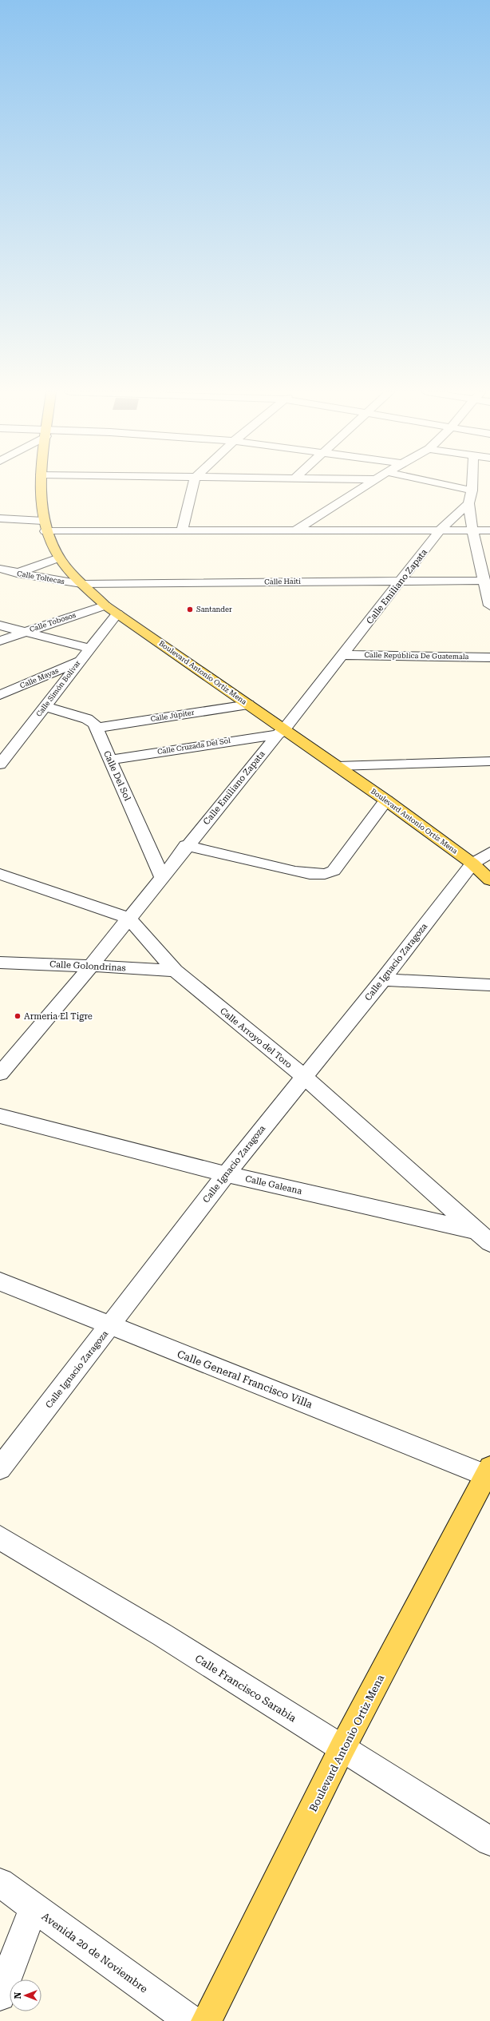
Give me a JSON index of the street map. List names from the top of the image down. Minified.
{"streets":{"main road":["Boulevard Antonio Ortiz Mena"],"street":["Calle Toltecas","Calle Haití","Calle Emiliano Zapata","Calle Tobosos","Calle República De Guatemala","Calle Mayas","Calle Simón Bolívar","Calle Júpiter","Calle Cruzada Del Sol","Calle Del Sol","Calle Ignacio Zaragoza","Calle Golondrinas","Calle Arroyo del Toro","Calle Galeana","Calle General Francisco Villa","Calle Francisco Sarabia","Avenida 20 de Noviembre"]},"crossings":[["Calle Toltecas","Calle Haití"],["Calle Toltecas","Boulevard Antonio Ortiz Mena"],["Calle Haití","Calle Emiliano Zapata"],["Calle Haití","Boulevard Antonio Ortiz Mena"],["Calle Emiliano Zapata","Calle República De Guatemala"],["Calle Emiliano Zapata","Boulevard Antonio Ortiz Mena"],["Calle Emiliano Zapata","Calle Cruzada Del Sol"],["Calle Emiliano Zapata","Calle Del Sol"],["Calle Emiliano Zapata","Calle Golondrinas"],["Calle Emiliano Zapata","Calle Arroyo del Toro"],["Calle Tobosos","Boulevard Antonio Ortiz Mena"],["Boulevard Antonio Ortiz Mena","Calle Simón Bolívar"],["Boulevard Antonio Ortiz Mena","Calle Júpiter"],["Boulevard Antonio Ortiz Mena","Calle Cruzada Del Sol"],["Boulevard Antonio Ortiz Mena","Calle Ignacio Zaragoza"],["Boulevard Antonio Ortiz Mena","Calle General Francisco Villa"],["Boulevard Antonio Ortiz Mena","Calle Francisco Sarabia"],["Calle Mayas","Calle Simón Bolívar"],["Calle Júpiter","Calle Del Sol"],["Calle Cruzada Del Sol","Calle Del Sol"],["Calle Ignacio Zaragoza","Calle Arroyo del Toro"],["Calle Ignacio Zaragoza","Calle Galeana"],["Calle Ignacio Zaragoza","Calle General Francisco Villa"],["Calle Golondrinas","Calle Arroyo del Toro"],["Calle Arroyo del Toro","Calle Galeana"]],"places":["Santander","Armeria El Tigre"],"north":"left"}
